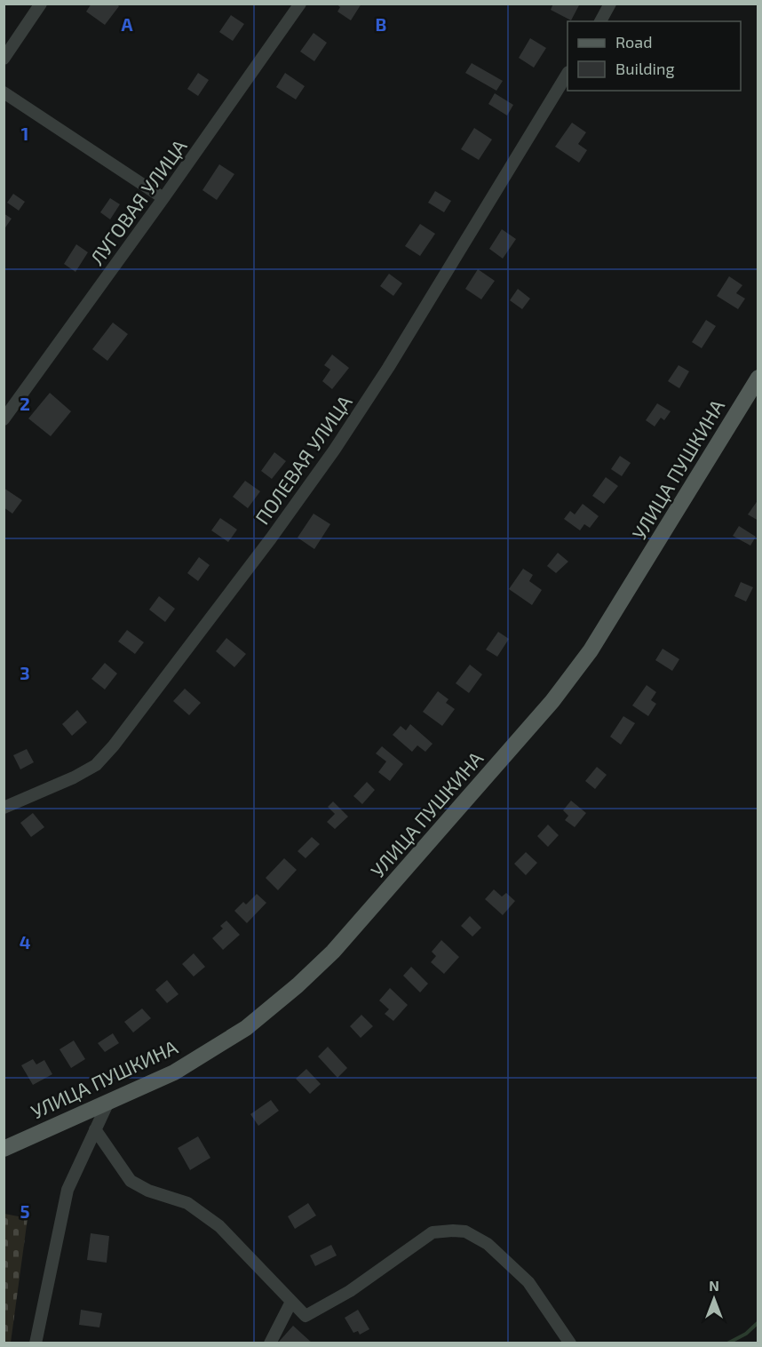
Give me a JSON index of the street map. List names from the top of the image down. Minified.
{"streets":{"main road":["УЛИЦА ПУШКИНА"],"street":["ЛУГОВАЯ УЛИЦА","ПОЛЕВАЯ УЛИЦА"]},"legend":["Road","Building"],"north":"top","grid":{"columns":["A","B"],"rows":["1","2","3","4","5"]}}
